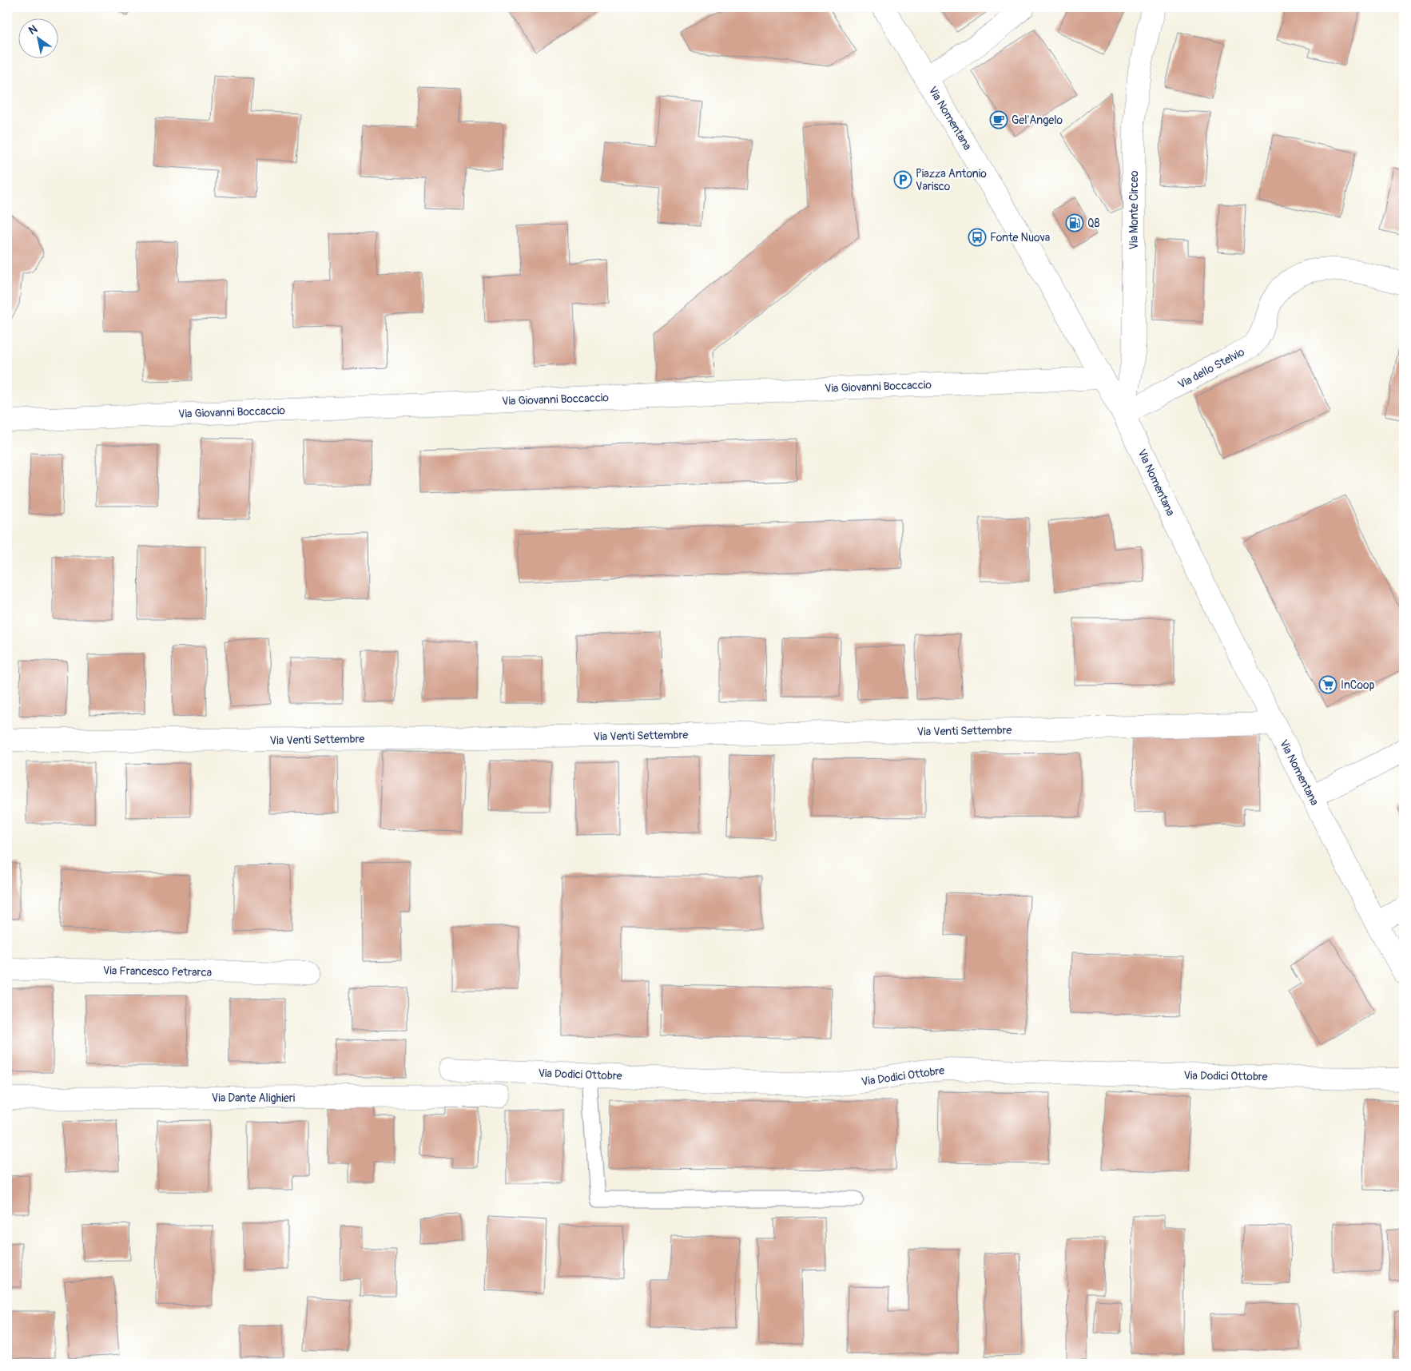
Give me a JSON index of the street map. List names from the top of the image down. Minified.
{"streets":{"street":["Via Nomentana","Via Monte Circeo","Via dello Stelvio","Via Giovanni Boccaccio","Via Venti Settembre","Via Francesco Petrarca","Via Dodici Ottobre","Via Dante Alighieri"]},"crossings":[["Via Nomentana","Via Monte Circeo"],["Via Nomentana","Via dello Stelvio"],["Via Nomentana","Via Giovanni Boccaccio"],["Via Nomentana","Via Venti Settembre"],["Via Monte Circeo","Via dello Stelvio"]],"places":{"cafe":["Gel'Angelo"],"parking":["Piazza Antonio Varisco"],"fuel station":["Q8"],"bus stop":["Fonte Nuova"],"supermarket":["InCoop"]},"north":"top left"}
